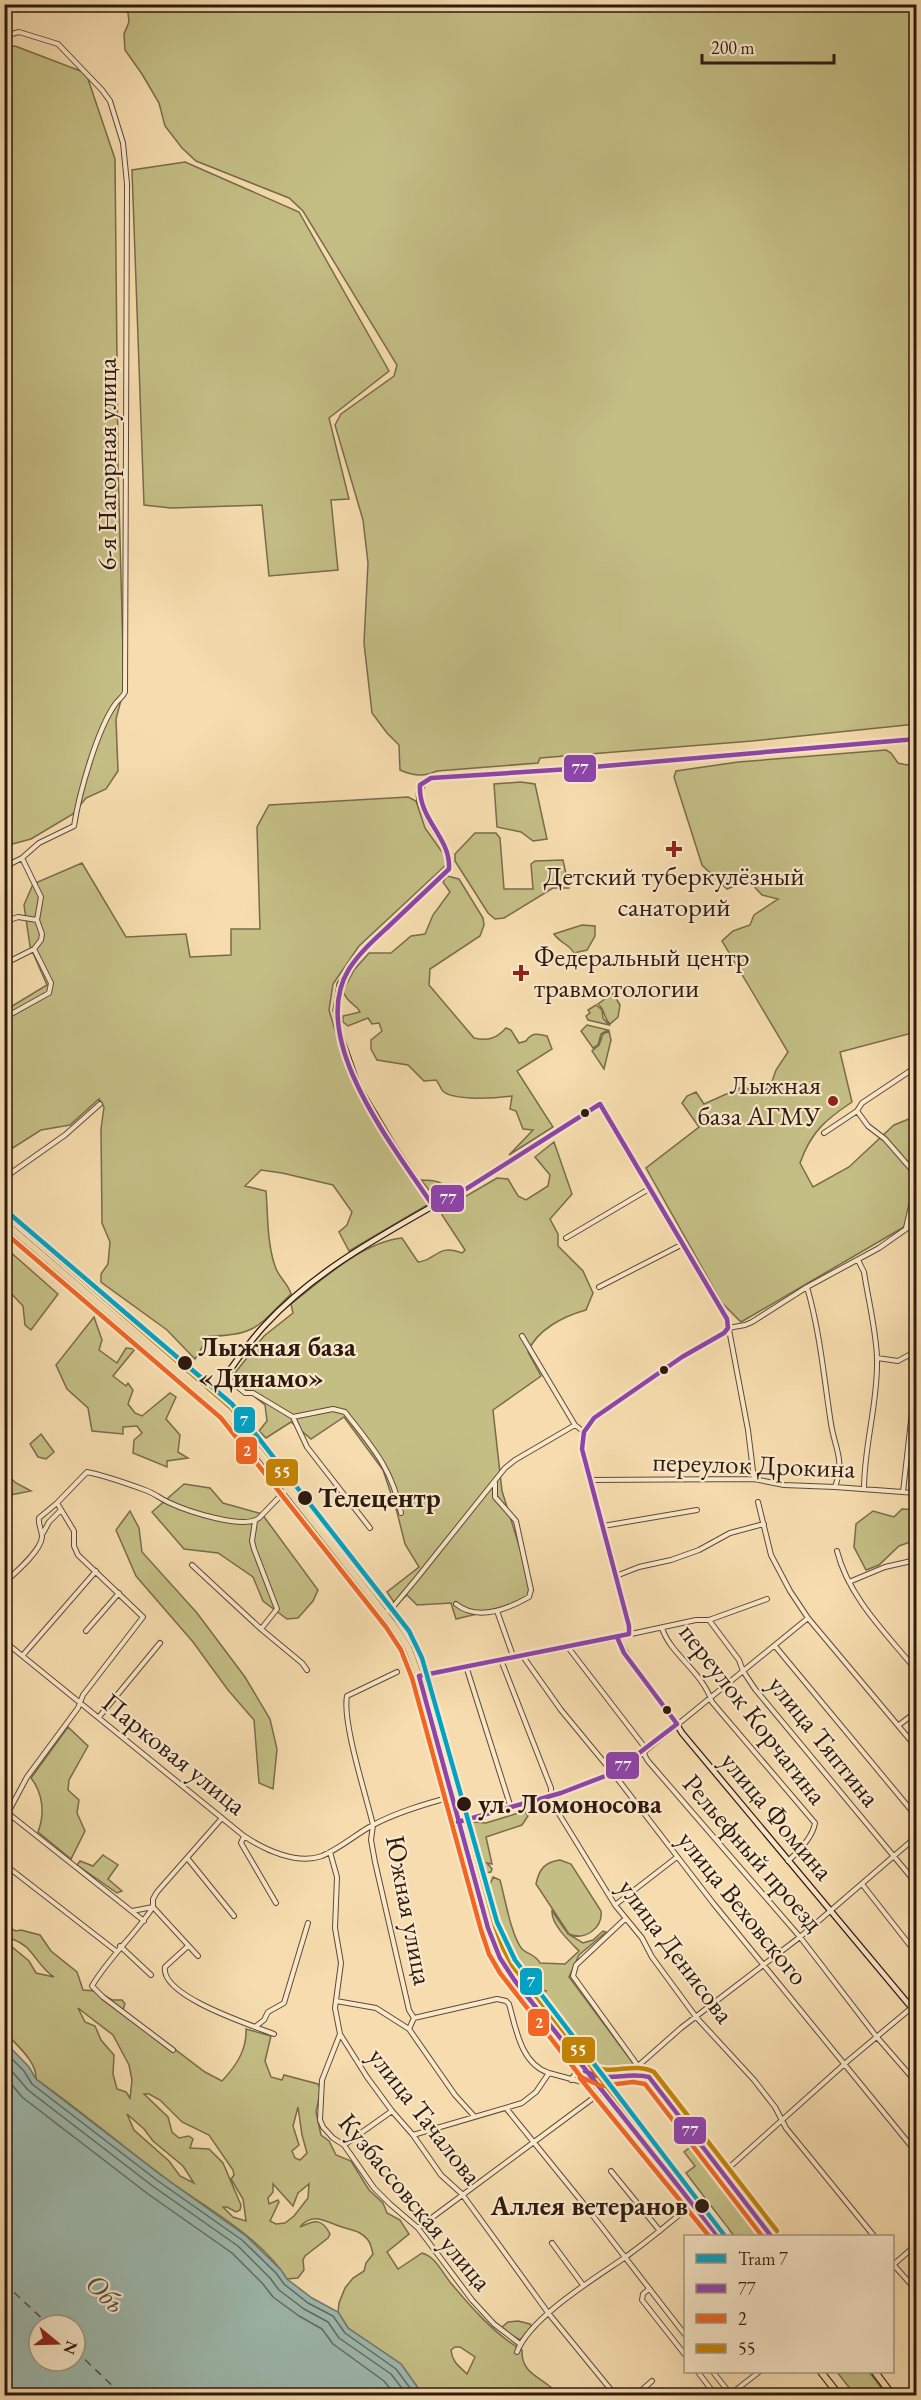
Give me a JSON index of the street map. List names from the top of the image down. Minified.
{"streets":{"street":["6-я Нагорная улица","переулок Дрокина","переулок Корчагина","улица Тяптина","Парковая улица","улица Фомина","Рельефный проезд","улица Веховского","Южная улица","улица Денисова","улица Тачалова","Кузбассовская улица"]},"crossings":[["переулок Корчагина","улица Фомина"],["Парковая улица","Южная улица"],["Парковая улица","улица Тачалова"],["улица Тачалова","Кузбассовская улица"]],"water":["Обь"],"places":{"health":["Детский туберкулёзный санаторий","Федеральный центр травмотологии"],"other":["Лыжная база АГМУ","Лыжная база «Динамо»","Телецентр","ул. Ломоносова","Аллея ветеранов"]},"lines":["transit line 77","tram line 7","transit line 55","transit line 2"],"legend":["Tram 7","77","2","55"],"scale_bar":"200 m","north":"right"}
